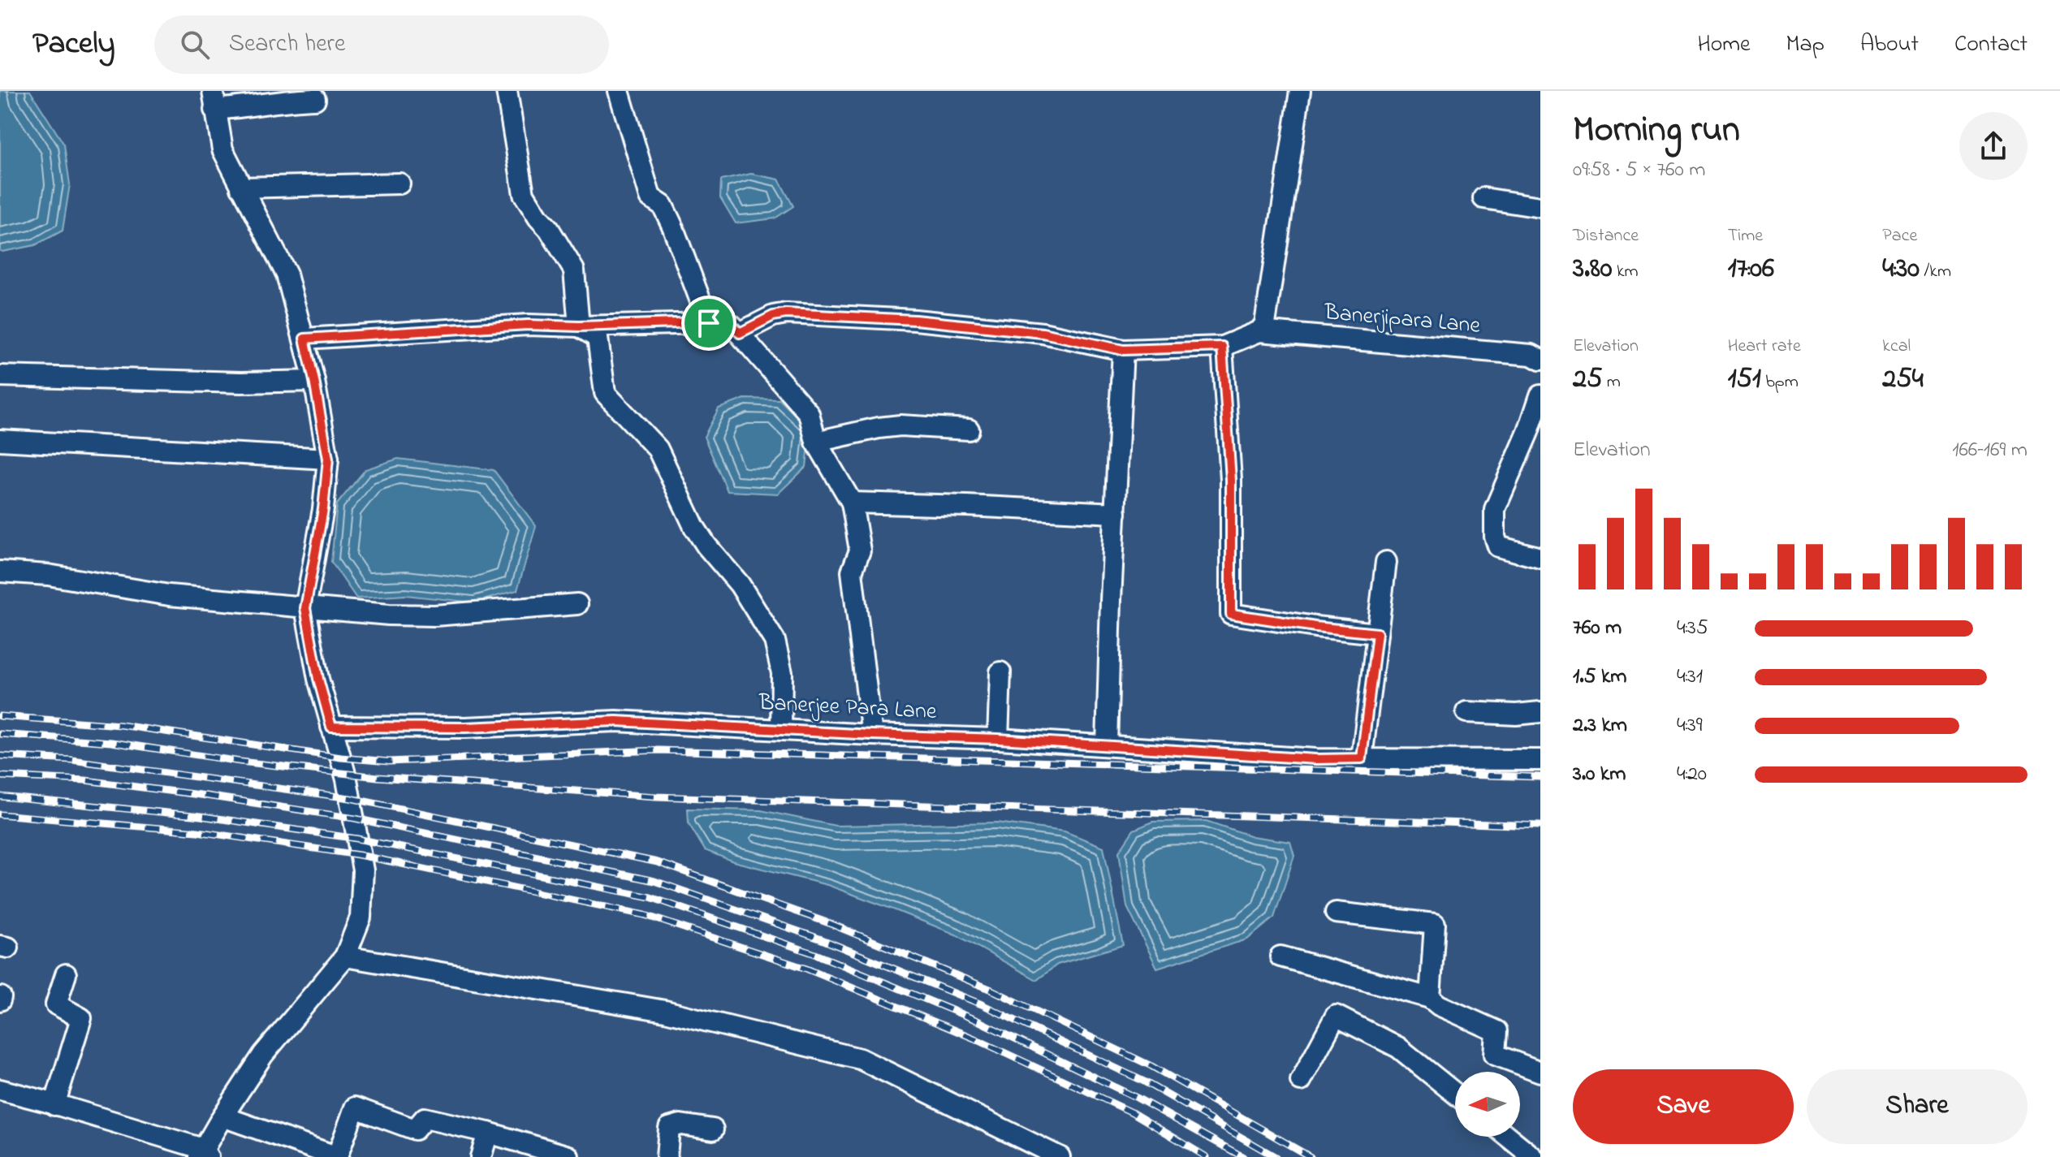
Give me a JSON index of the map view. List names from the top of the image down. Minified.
{"streets":{"street":["Banerjipara Lane","Banerjee Para Lane"]},"north":"left","page":{"header":"Pacely","search":"Search here","nav":["Home","Map","About","Contact"],"heading":["Morning run","09:58 · 5 × 760 m"],"stats":[["Distance","3.80 km"],["Time","17:06"],["Pace","4:30 /km"],["Elevation","25 m"],["Heart rate","151 bpm"],["kcal","254"]],"chart":["Elevation","166–169 m"],"list":[{"name":"760 m","note":"4:35"},{"name":"1.5 km","note":"4:31"},{"name":"2.3 km","note":"4:39"},{"name":"3.0 km","note":"4:20"}],"buttons":["Save","Share"]}}
